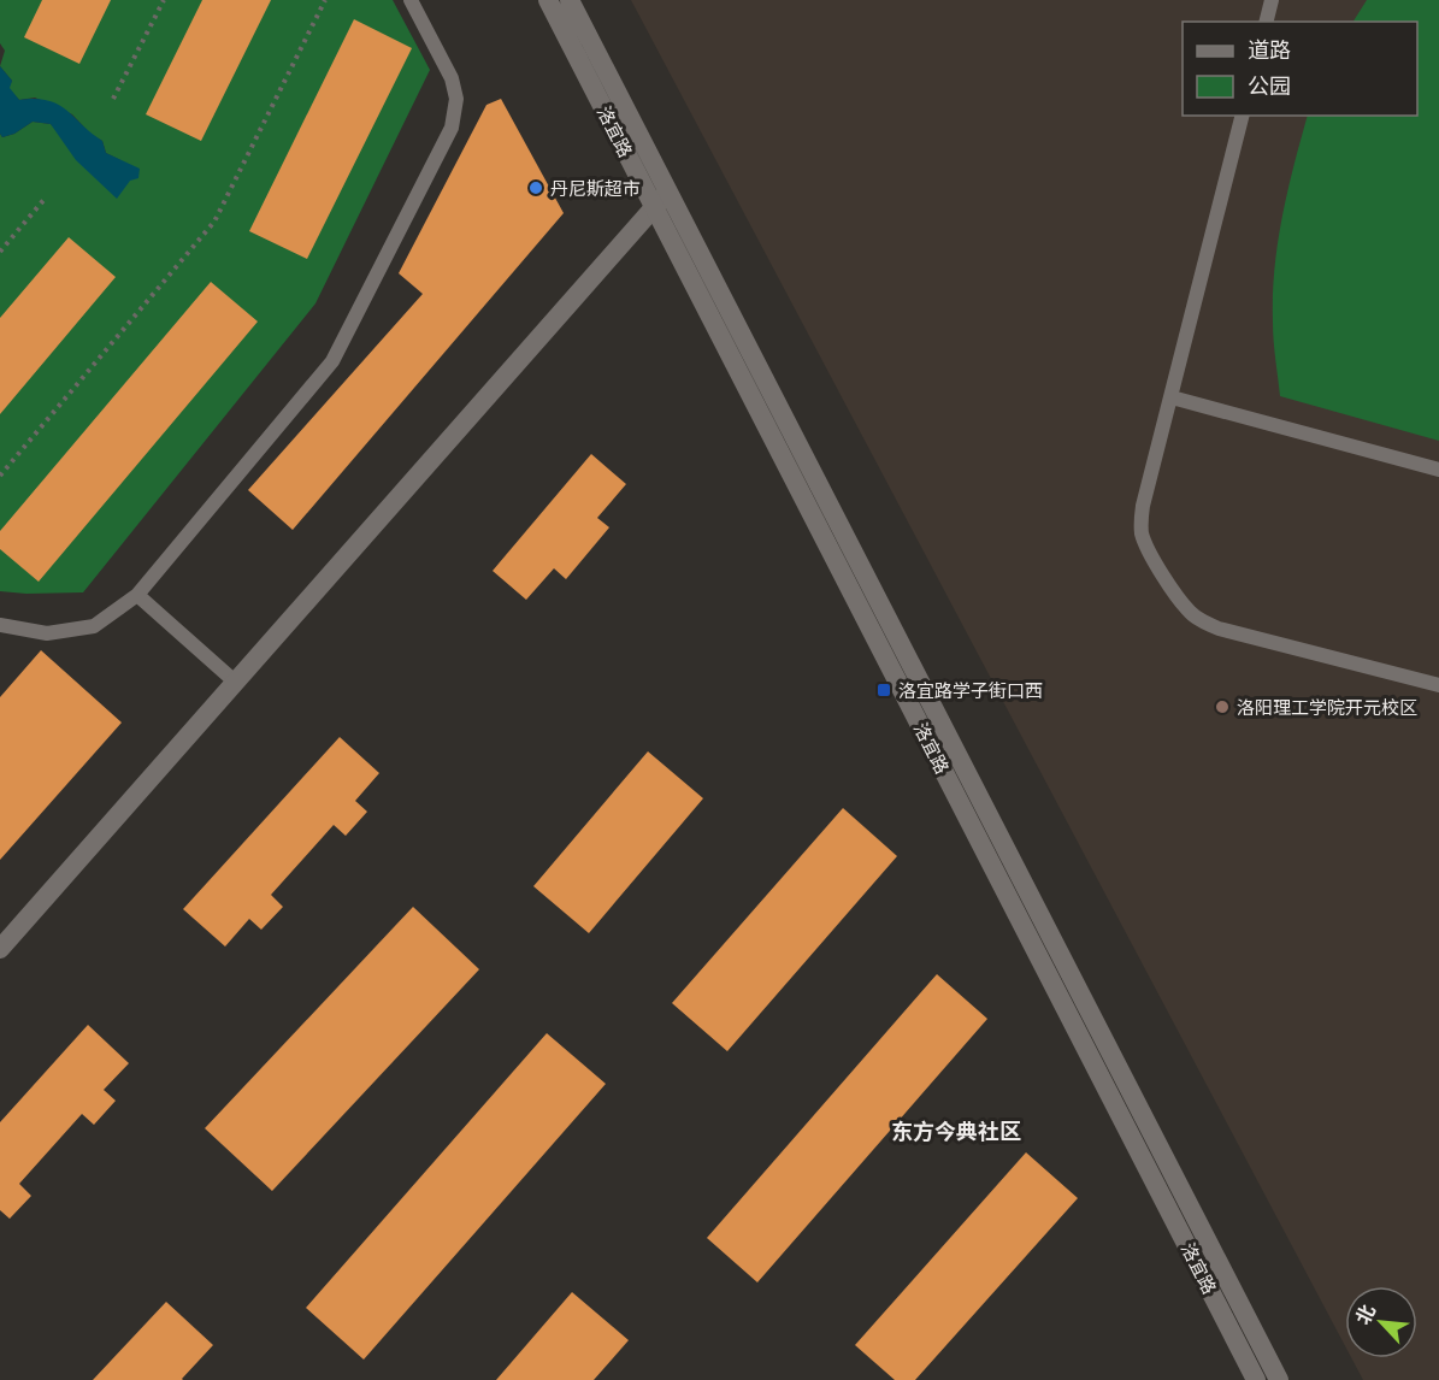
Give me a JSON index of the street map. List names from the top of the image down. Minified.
{"streets":{"street":["洛宜路"]},"districts":["东方今典社区"],"places":{"other":["丹尼斯超市","洛阳理工学院开元校区"],"transit":["洛宜路学子街口西"]},"legend":["道路","公园"],"north":"top left"}
